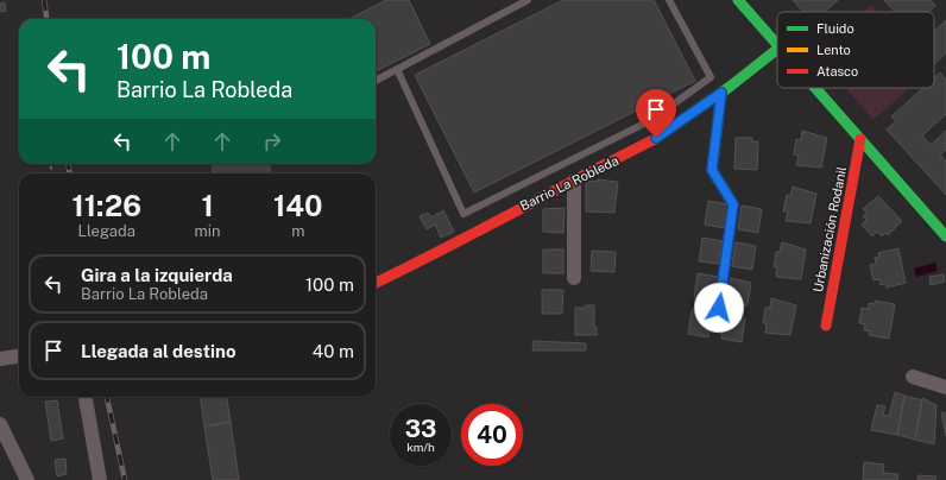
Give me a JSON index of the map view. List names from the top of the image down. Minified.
{"streets":{"street":["Barrio La Robleda","Urbanización Rodanil"]},"legend":["Fluido","Lento","Atasco"],"page":{"turn":["100 m","Barrio La Robleda"],"eta":["11:26","Llegada","1","min","140","m"],"list":[{"name":"Gira a la izquierda","note":"Barrio La Robleda","value":"100 m"},{"name":"Llegada al destino","value":"40 m"}],"speed":"33 km/h","limit":"40"}}
